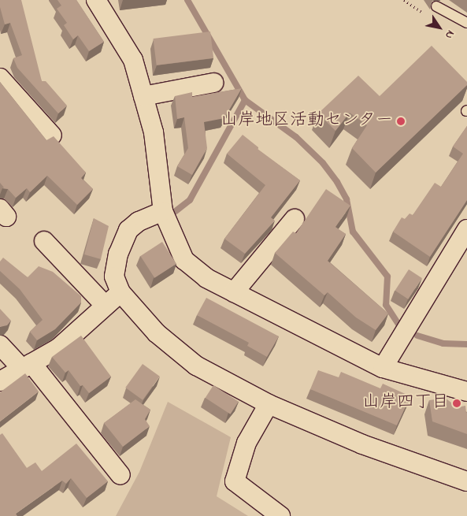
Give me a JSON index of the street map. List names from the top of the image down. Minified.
{"places":["山岸地区活動センター","山岸四丁目"],"north":"bottom right"}
